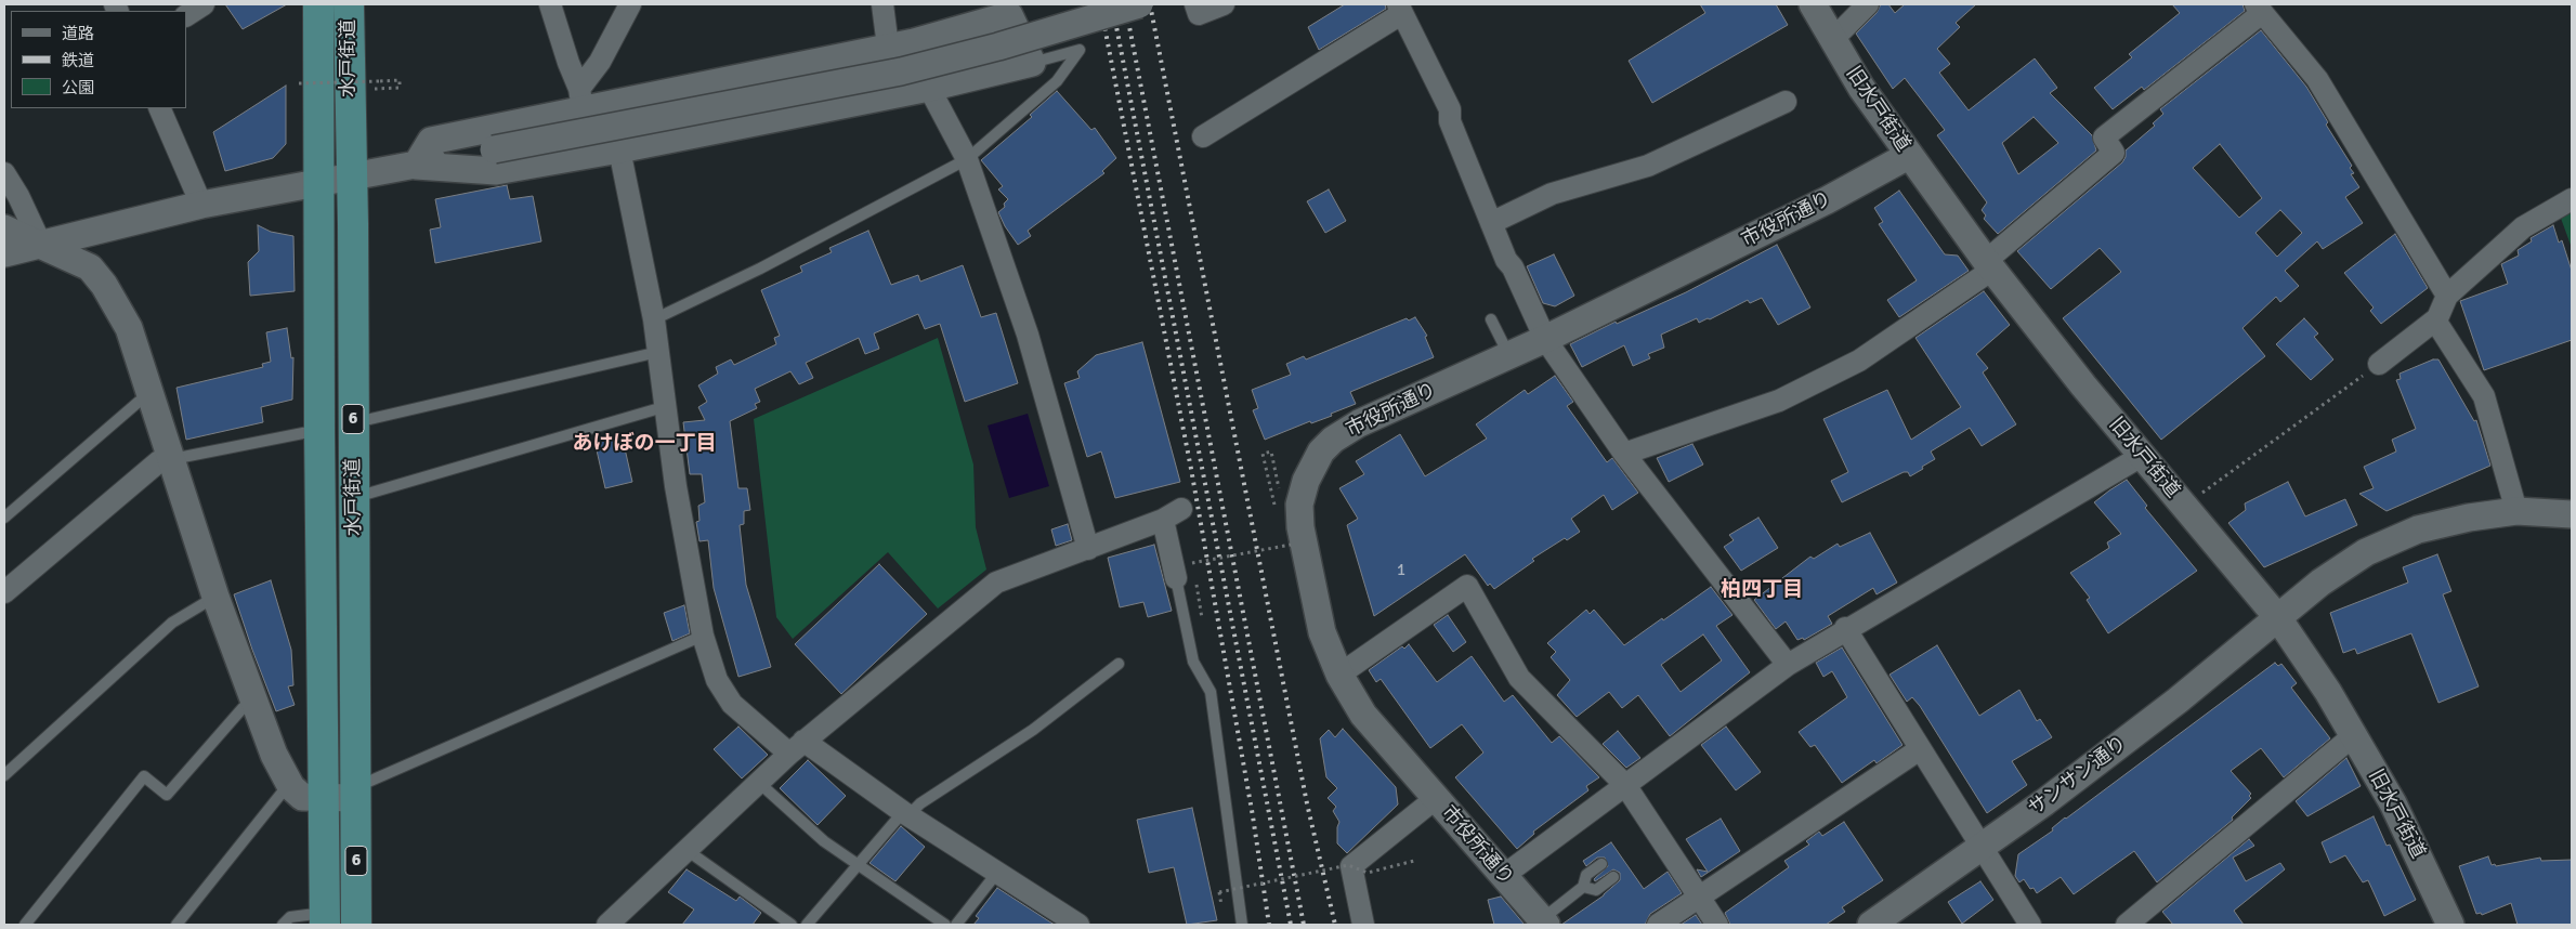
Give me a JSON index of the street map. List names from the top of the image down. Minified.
{"streets":{"highway":["水戸街道","6"],"street":["旧水戸街道","市役所通り","サンサン通り"]},"crossings":[["旧水戸街道","市役所通り"],["旧水戸街道","サンサン通り"]],"districts":["あけぼの一丁目","柏四丁目"],"house_numbers":["1"],"legend":["道路","鉄道","公園"]}
